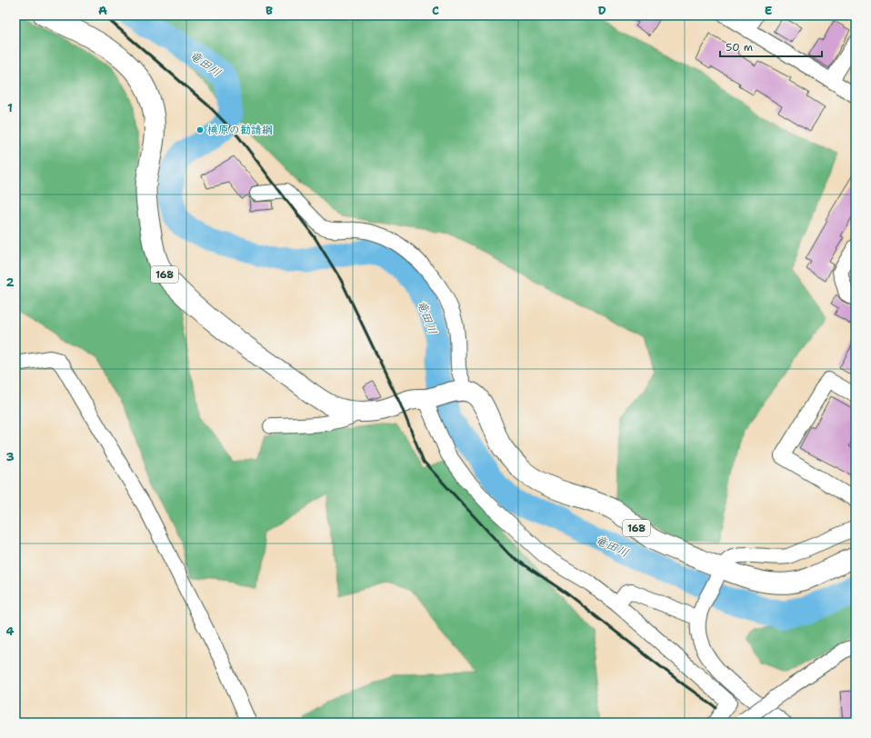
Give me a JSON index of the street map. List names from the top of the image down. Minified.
{"streets":{"highway":["168"]},"water":["竜田川"],"places":["椣原の勧請綱"],"scale_bar":"50 m","grid":{"columns":["A","B","C","D","E"],"rows":["1","2","3","4"]}}
